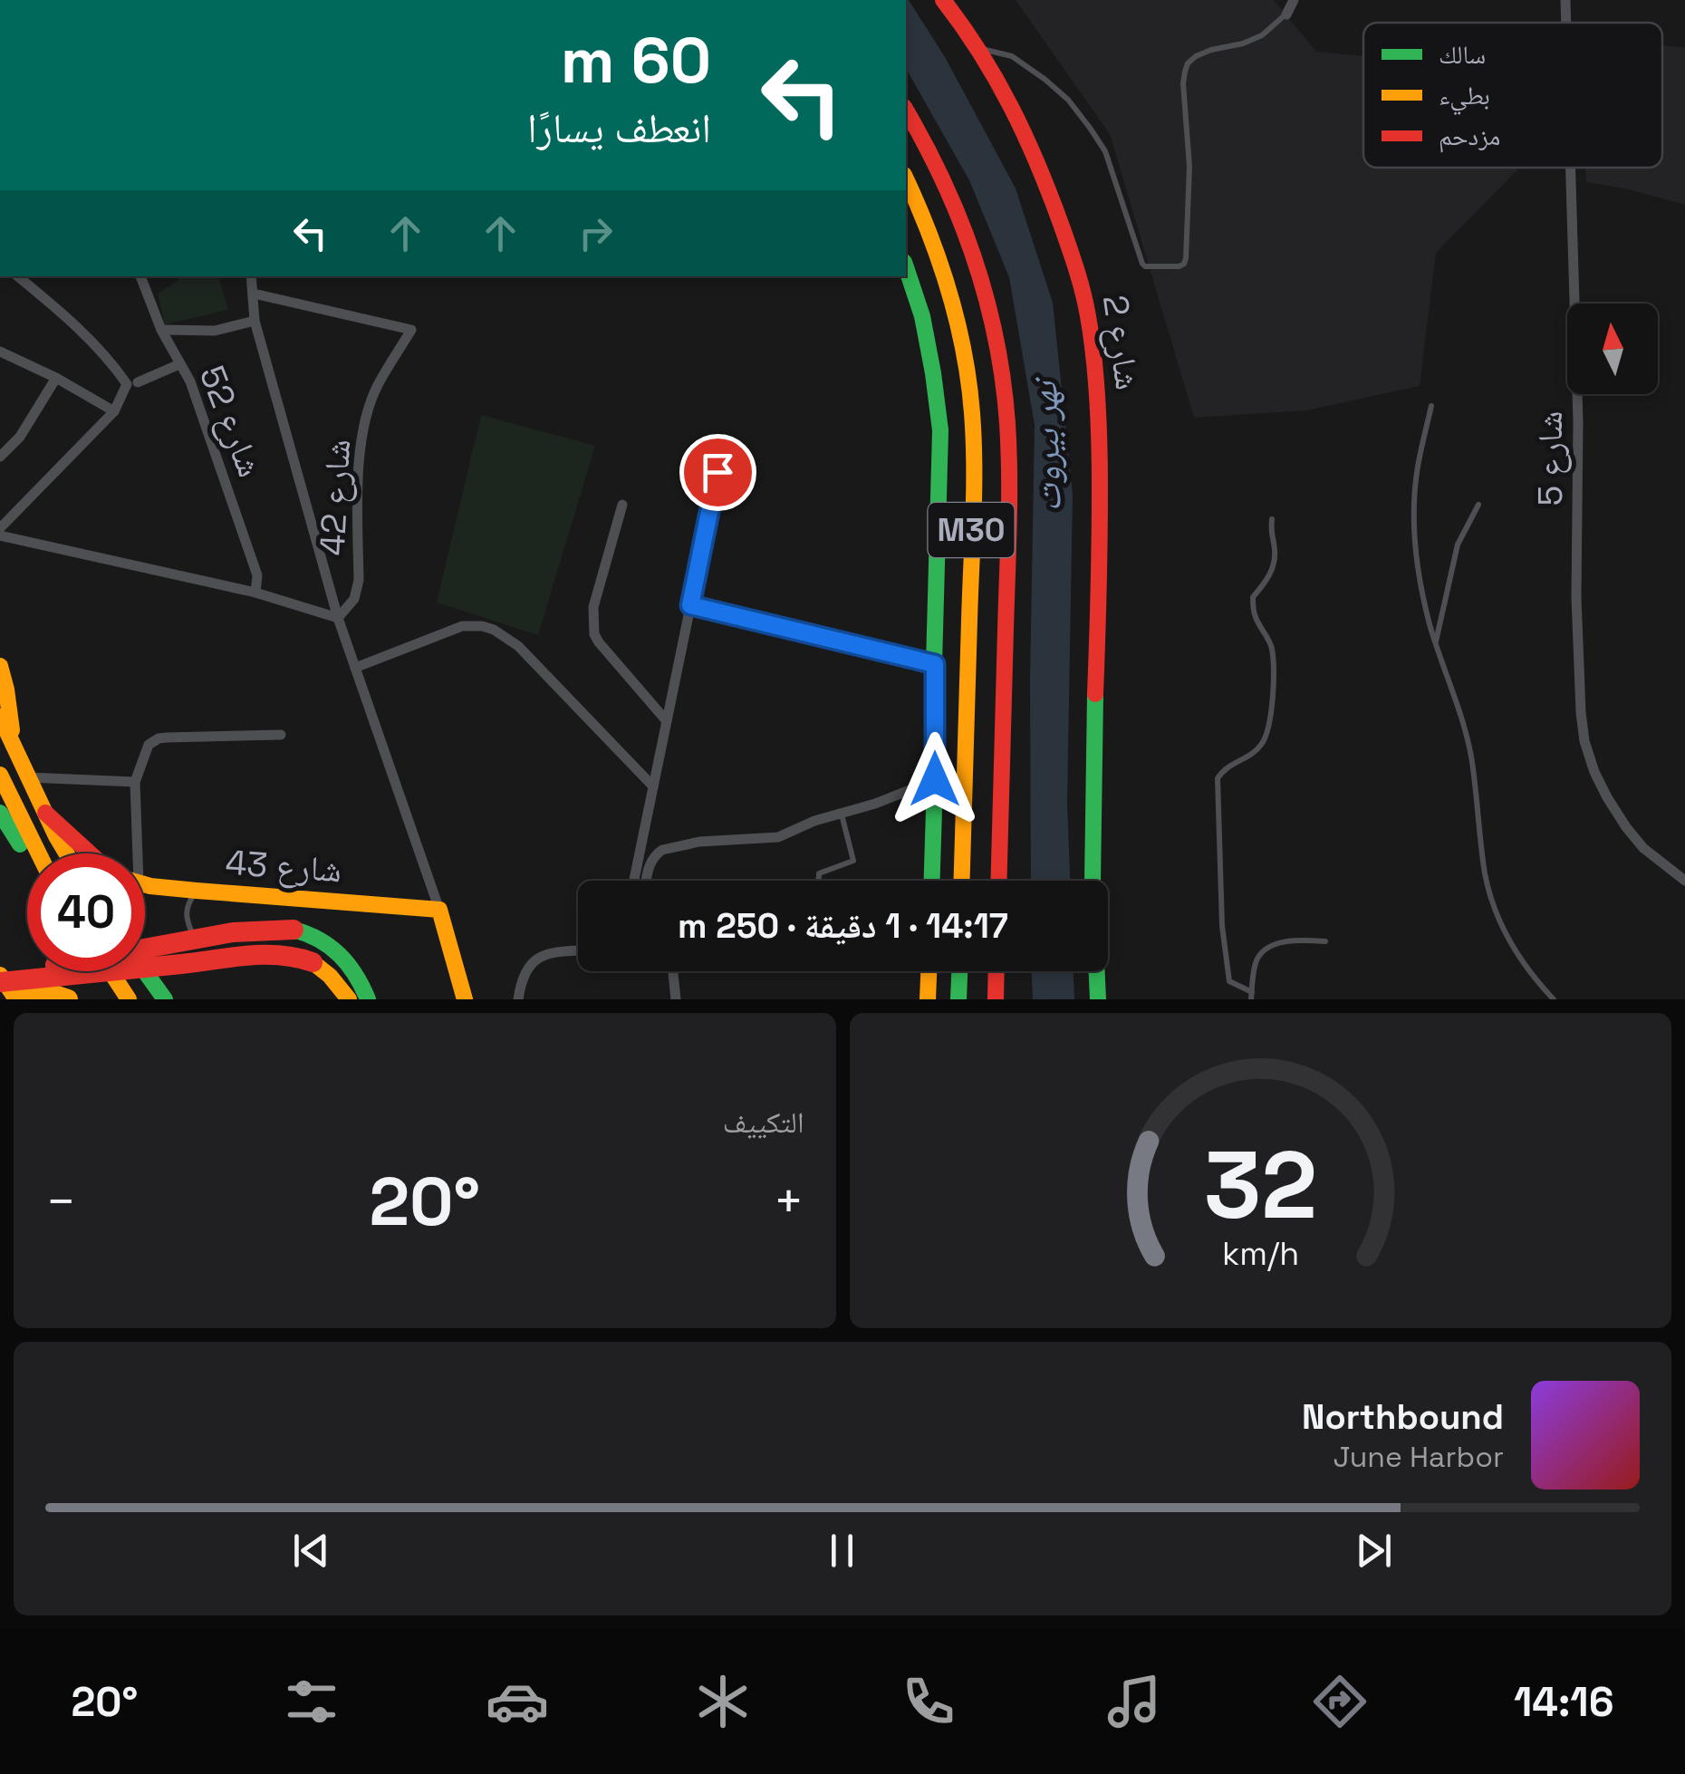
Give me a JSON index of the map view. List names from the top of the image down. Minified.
{"streets":{"main road":["شارع 2","M30","شارع 43"],"street":["شارع 52","شارع 5","شارع 42"]},"water":["نهر بيروت"],"legend":["سالك","بطيء","مزدحم"],"north":"top","page":{"turn":["60 m","انعطف يسارًا"],"limit":"40","trip":"14:17 · 1 دقيقة · 250 m","tile":"التكييف","heat":["−","20°","+"],"song":["Northbound","June Harbor"],"tabs":["14:16","20°"],"gauge":["32","km/h"]}}
